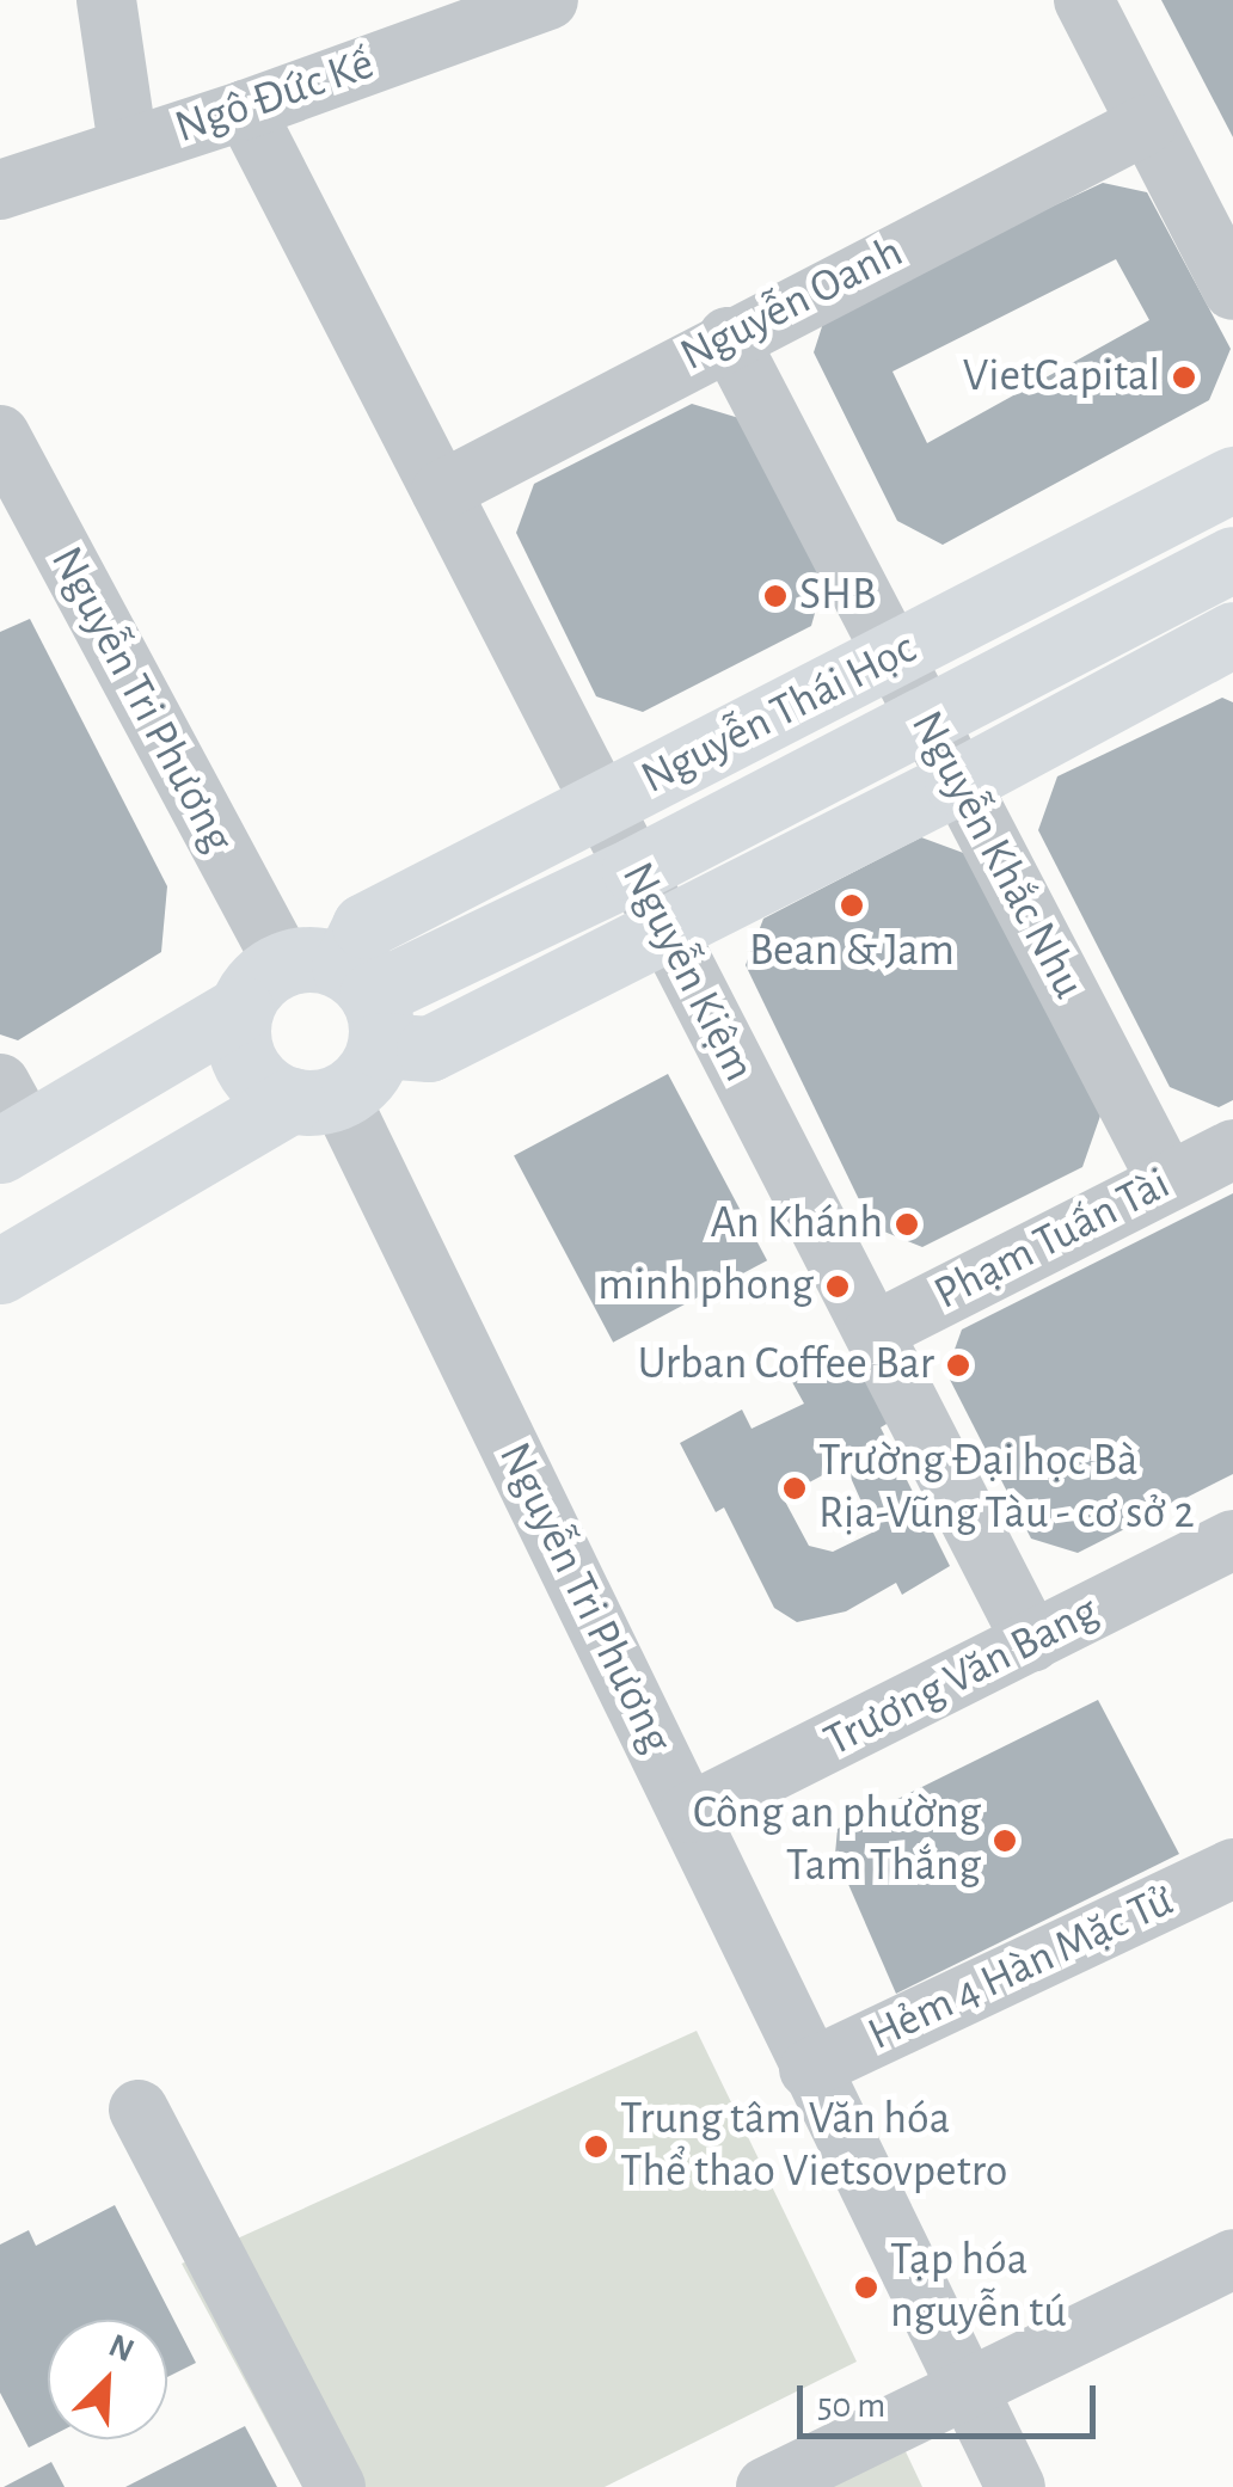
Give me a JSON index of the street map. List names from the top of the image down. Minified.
{"streets":{"main road":["Nguyễn Thái Học"],"street":["Ngô Đức Kế","Nguyễn Oanh","Nguyễn Tri Phương","Nguyễn Khắc Nhu","Nguyễn Kiệm","Phạm Tuấn Tài","Trương Văn Bang","Hẻm 4 Hàn Mặc Tử"]},"crossings":[["Ngô Đức Kế","Nguyễn Kiệm"],["Nguyễn Oanh","Nguyễn Khắc Nhu"],["Nguyễn Oanh","Nguyễn Kiệm"],["Nguyễn Tri Phương","Nguyễn Thái Học"],["Nguyễn Tri Phương","Trương Văn Bang"],["Nguyễn Tri Phương","Hẻm 4 Hàn Mặc Tử"],["Nguyễn Thái Học","Nguyễn Khắc Nhu"],["Nguyễn Thái Học","Nguyễn Kiệm"],["Nguyễn Khắc Nhu","Phạm Tuấn Tài"],["Nguyễn Kiệm","Phạm Tuấn Tài"],["Nguyễn Kiệm","Trương Văn Bang"]],"places":["VietCapital","SHB","Bean & Jam","An Khánh","minh phong","Urban Coffee Bar","Trường Đại học Bà Rịa-Vũng Tàu - cơ sở 2","Công an phường Tam Thắng","Trung tâm Văn hóa Thể thao Vietsovpetro","Tạp hóa nguyễn tú"],"scale_bar":"50 m","north":"top right"}
